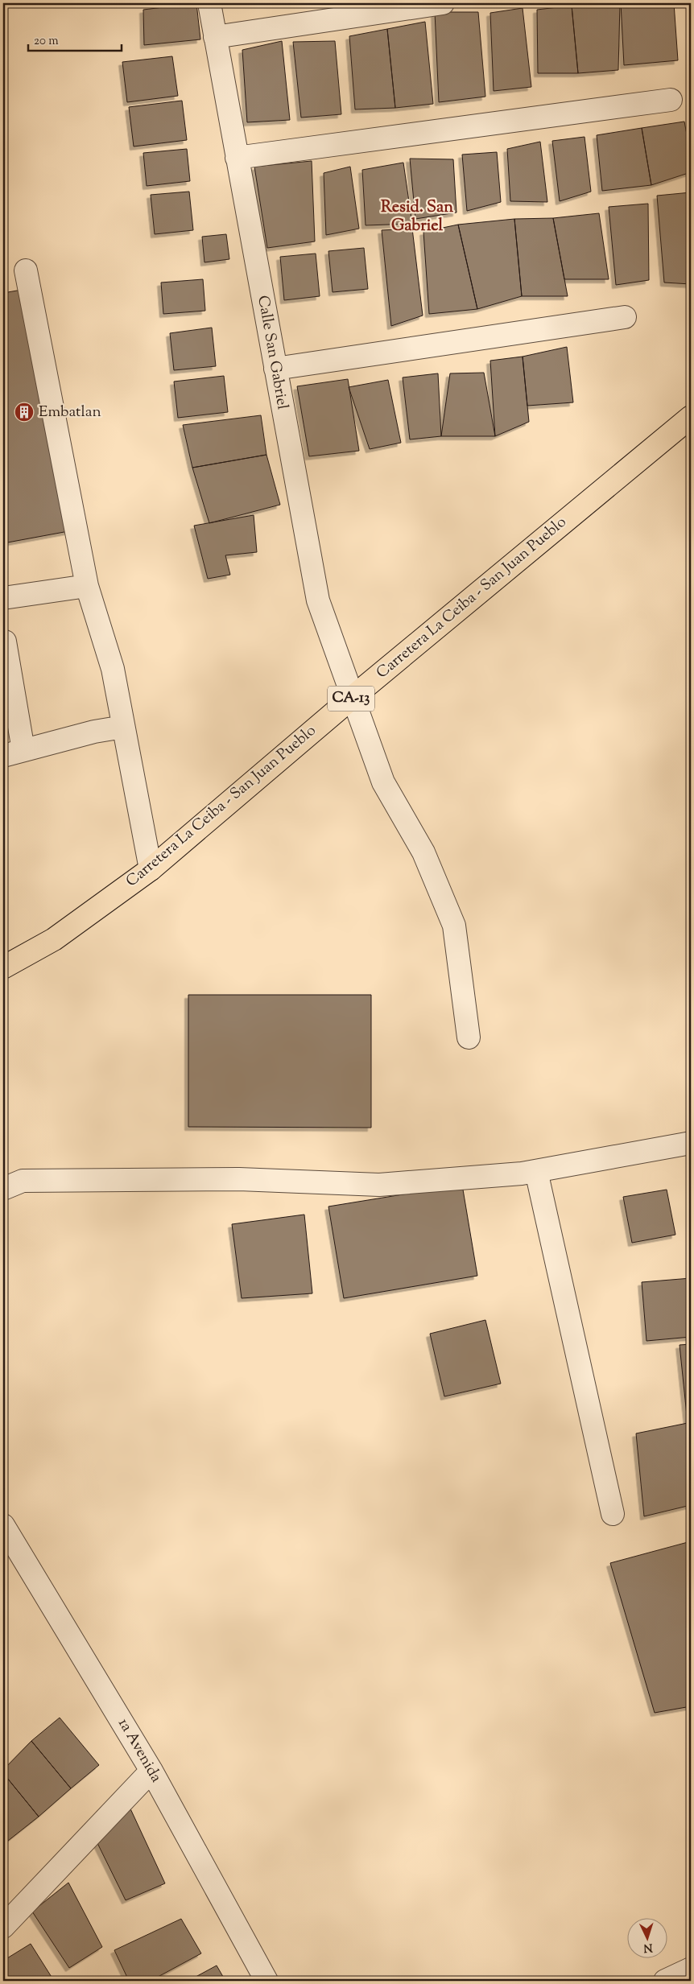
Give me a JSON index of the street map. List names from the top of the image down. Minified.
{"streets":{"main road":["Carretera La Ceiba - San Juan Pueblo","CA-13"],"street":["Calle San Gabriel","1a Avenida"]},"crossings":[["Calle San Gabriel","Carretera La Ceiba - San Juan Pueblo"]],"districts":["Resid. San Gabriel"],"places":{"building":["Embatlan"]},"scale_bar":"20 m","north":"bottom"}
